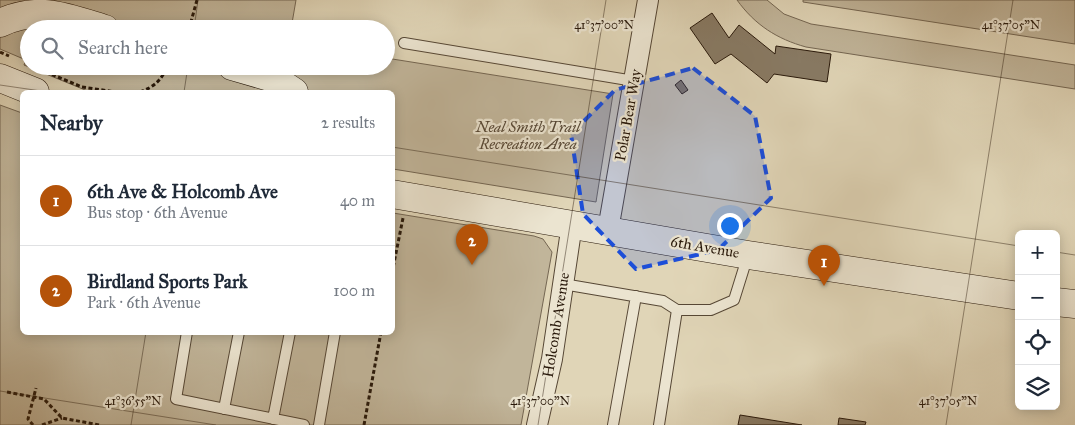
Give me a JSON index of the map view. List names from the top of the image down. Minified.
{"streets":{"main road":["6th Avenue"],"street":["Polar Bear Way","Holcomb Avenue"]},"crossings":[["Polar Bear Way","6th Avenue"],["6th Avenue","Holcomb Avenue"]],"parks":["Neal Smith Trail Recreation Area"],"page":{"search":"Search here","heading":["Nearby","2 results"],"list":[{"mark":"1","name":"6th Ave & Holcomb Ave","note":"Bus stop · 6th Avenue","value":"40 m"},{"mark":"2","name":"Birdland Sports Park","note":"Park · 6th Avenue","value":"100 m"}],"pins":["2","1"],"map_buttons":["+","−"]},"coordinates":["41°37'00\"N","41°37'05\"N","41°36'55\"N"]}
